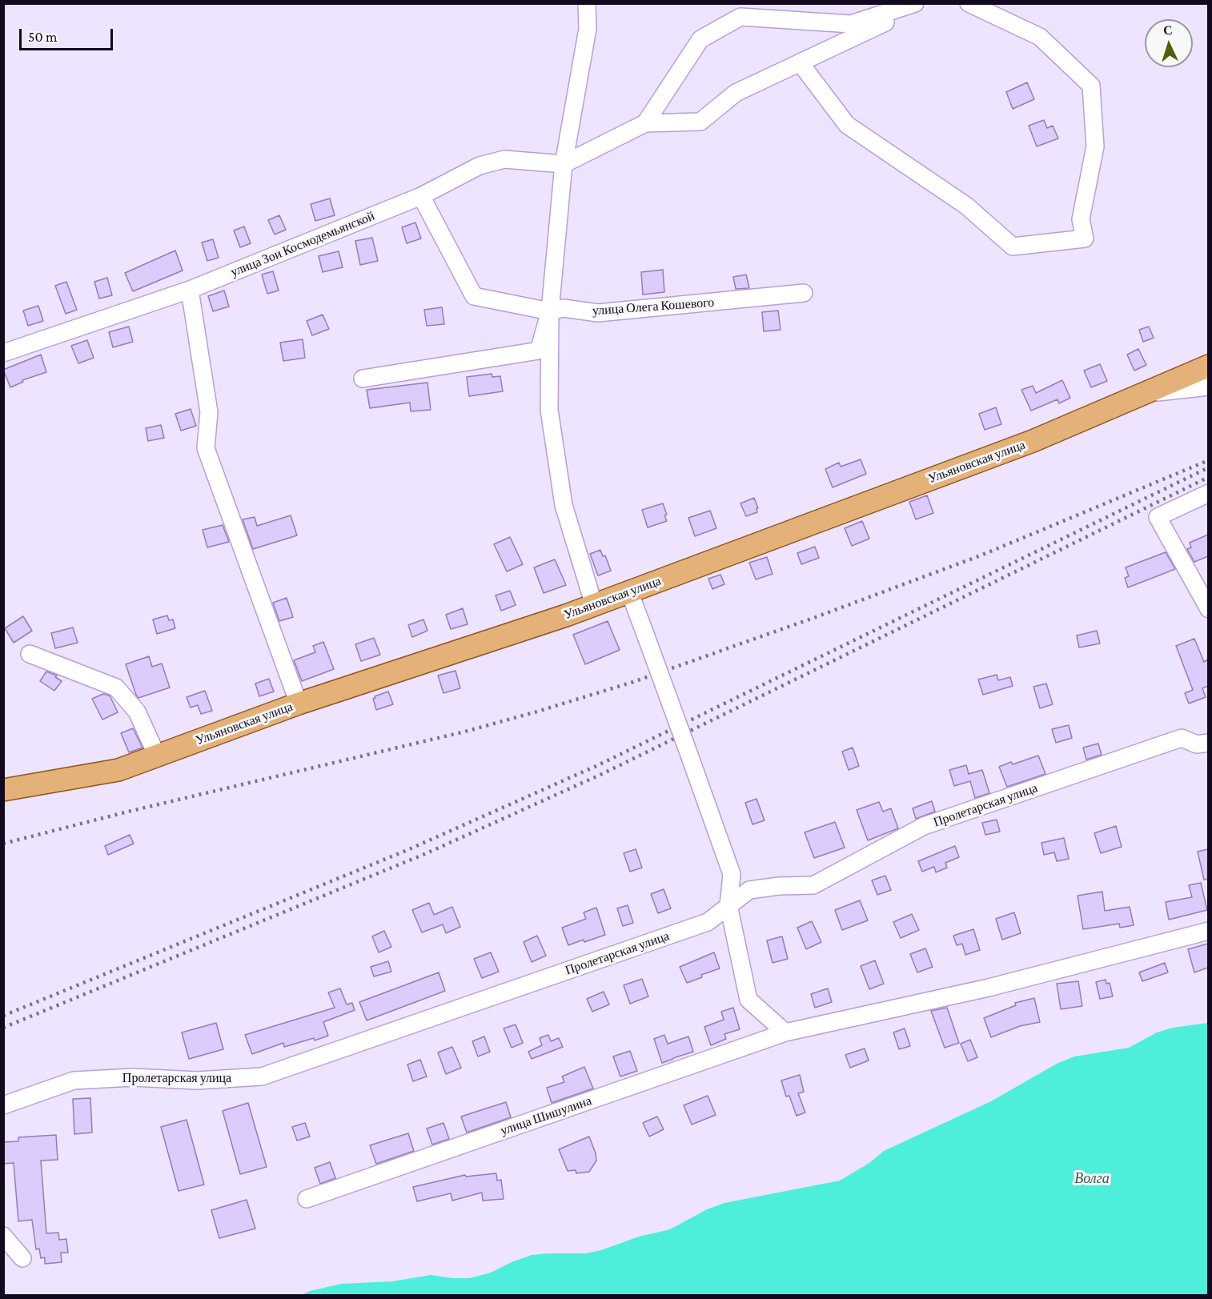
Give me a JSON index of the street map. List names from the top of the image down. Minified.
{"streets":{"main road":["Ульяновская улица"],"street":["улица Зои Космодемьянской","улица Олега Кошевого","Пролетарская улица","улица Шишулина"]},"water":["Волга"],"scale_bar":"50 m","north":"top"}
